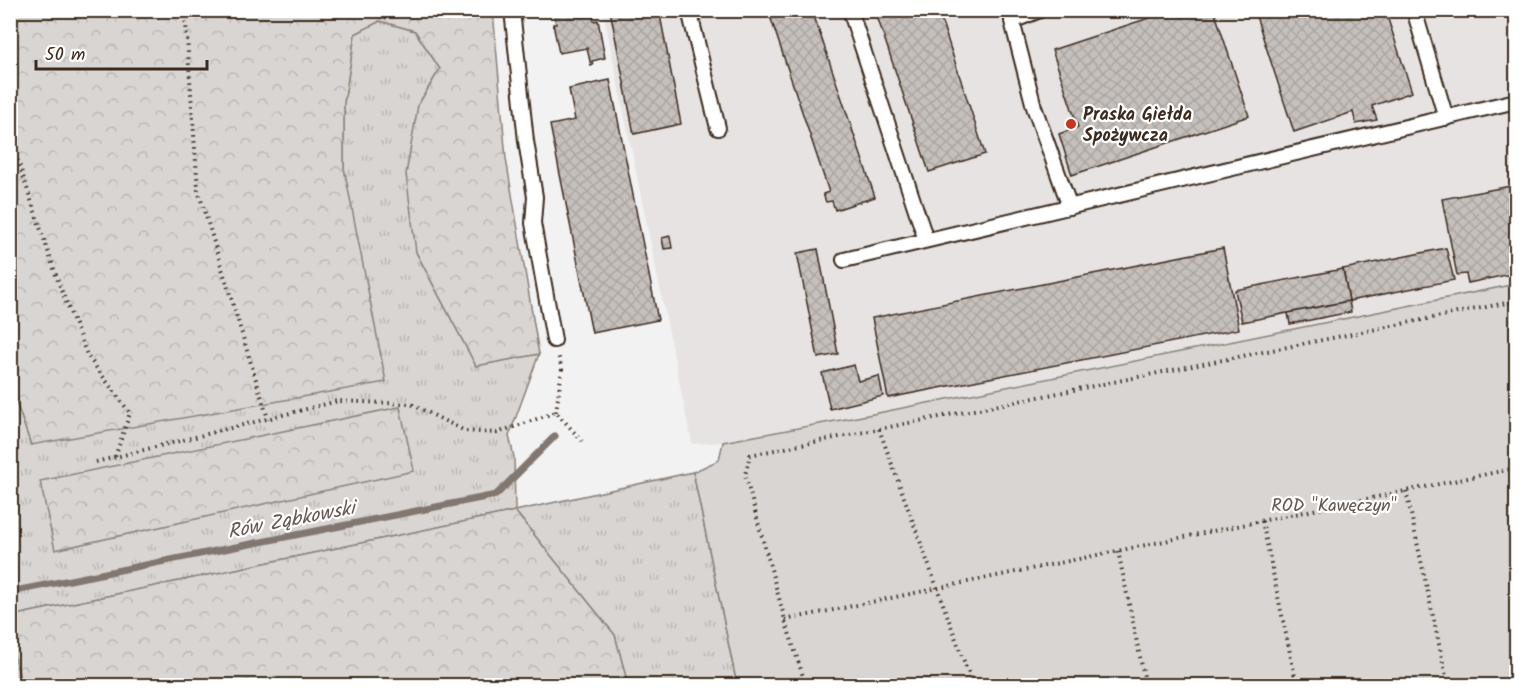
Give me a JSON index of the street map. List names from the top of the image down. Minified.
{"water":["Rów Ząbkowski"],"parks":["ROD \"Kawęczyn\""],"places":["Praska Giełda Spożywcza"],"scale_bar":"50 m"}
